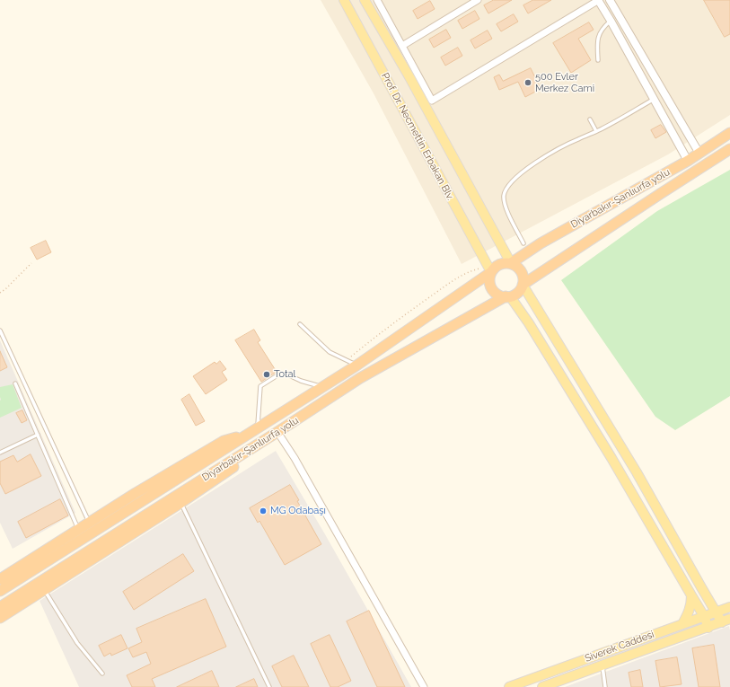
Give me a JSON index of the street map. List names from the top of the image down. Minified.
{"streets":{"highway":["Diyarbakır-Şanlıurfa yolu"],"main road":["Prof. Dr. Necmettin Erbakan Blv.","Siverek Caddesi"]},"crossings":[["Prof. Dr. Necmettin Erbakan Blv.","Diyarbakır-Şanlıurfa yolu"]],"places":["500 Evler Merkez Cami","Total","MG Odabaşı"]}
